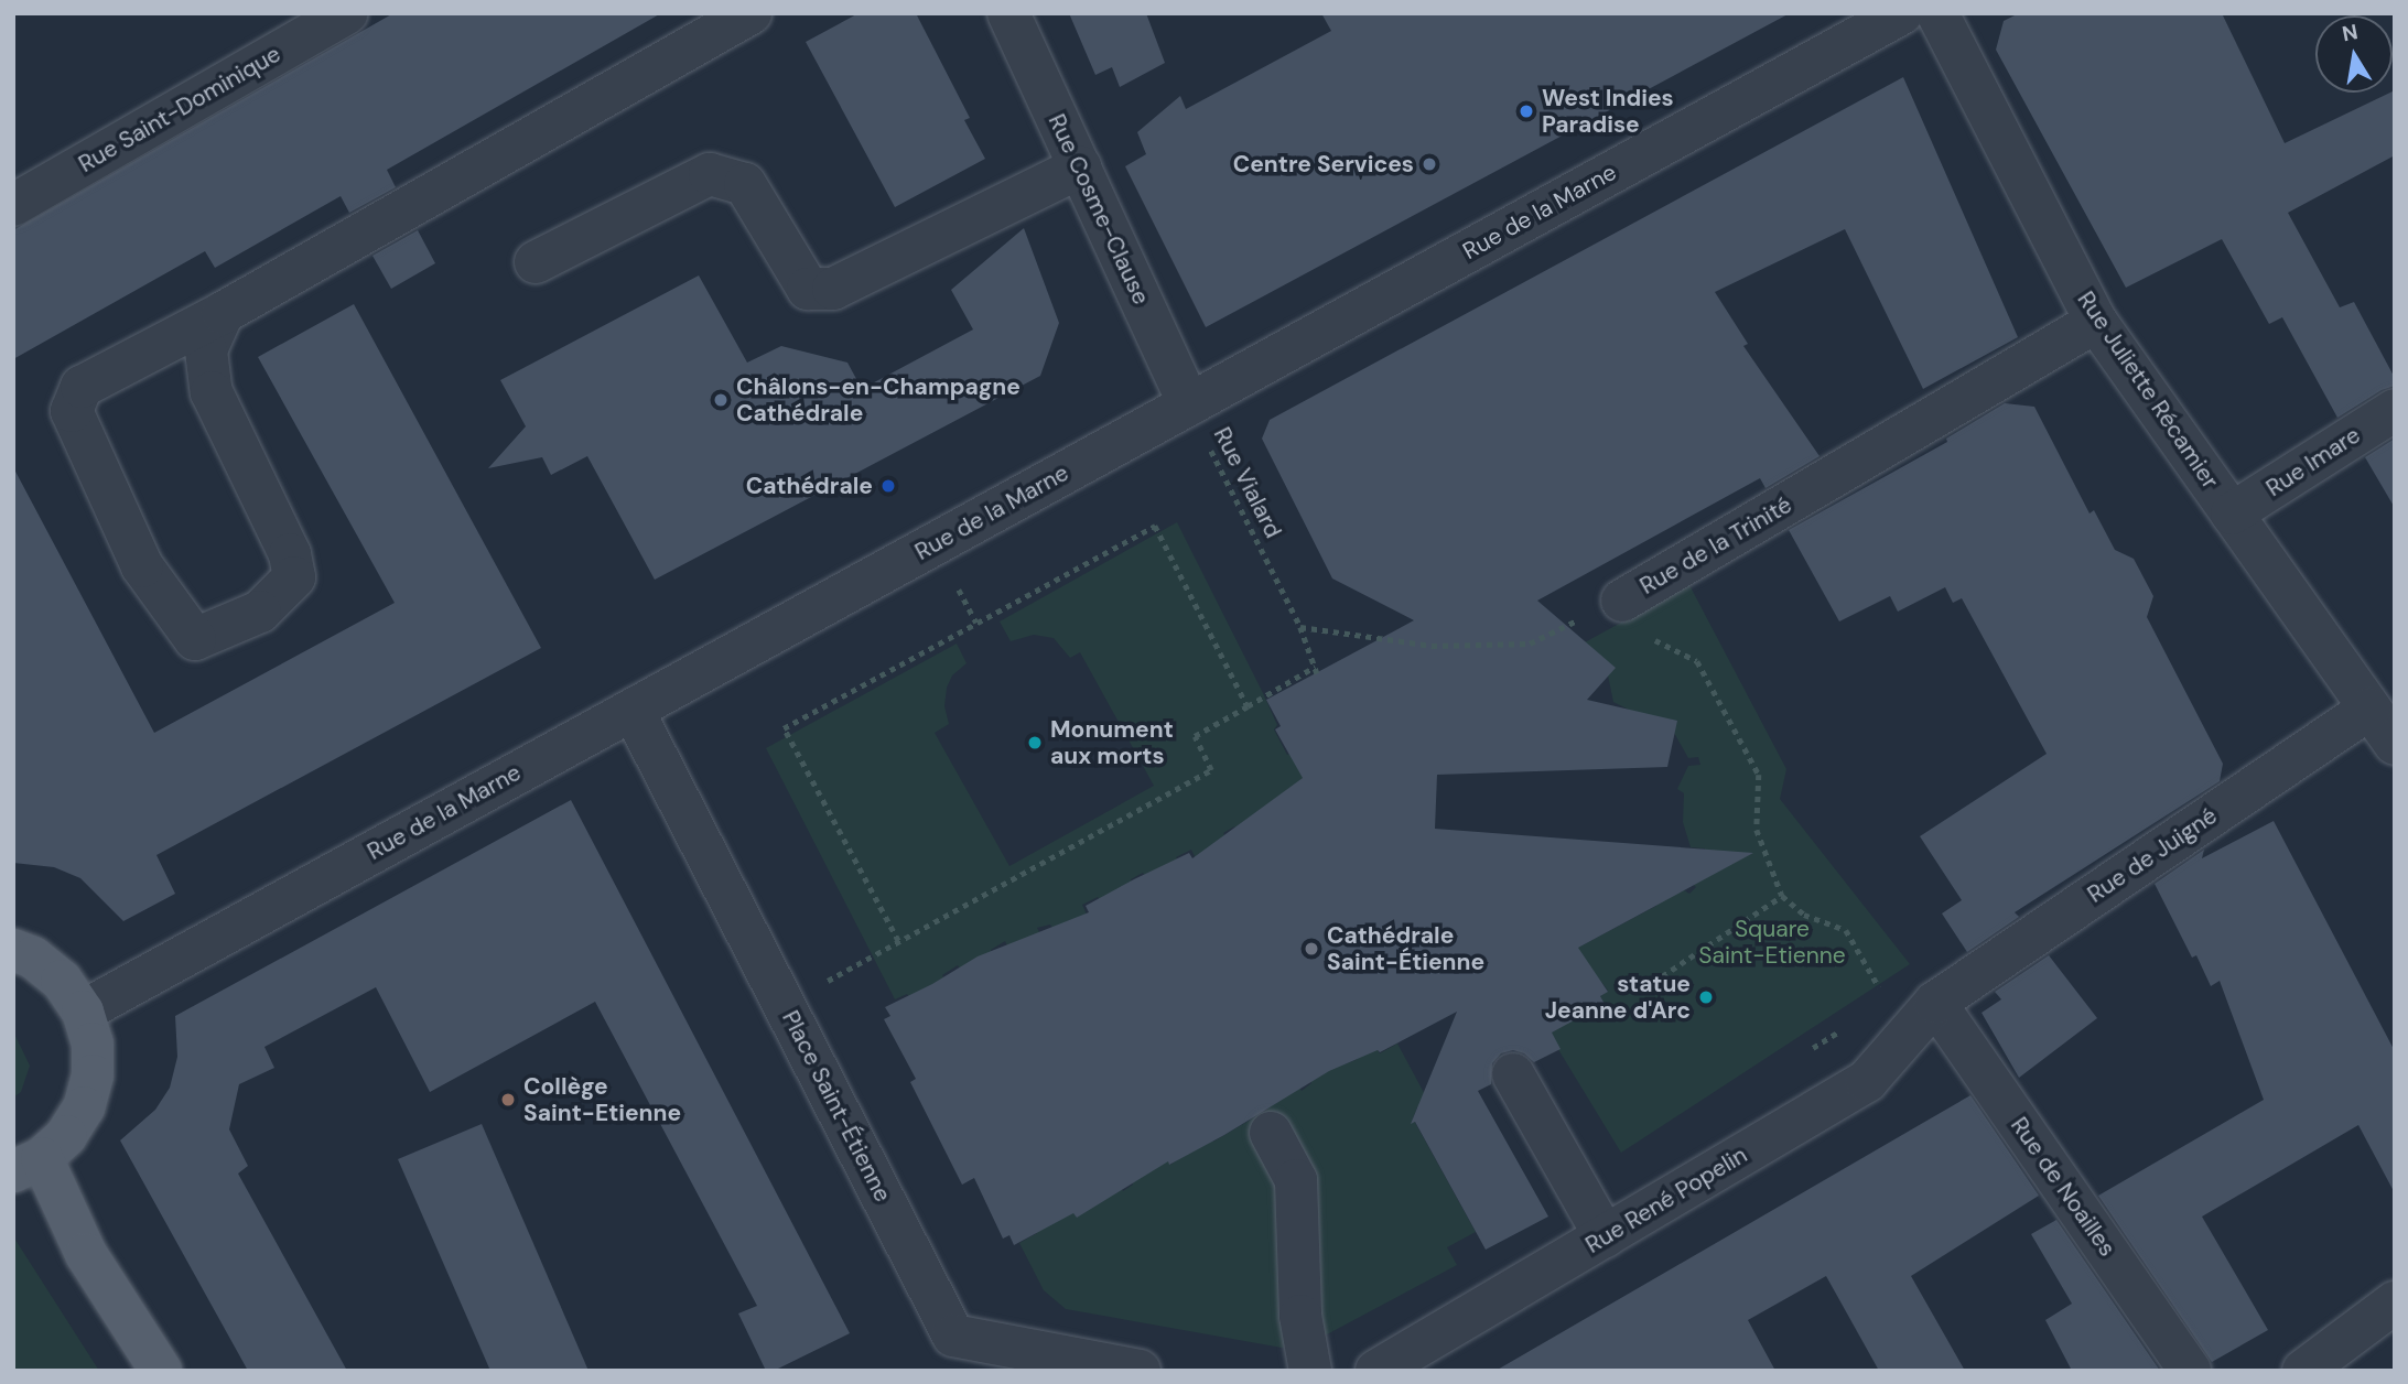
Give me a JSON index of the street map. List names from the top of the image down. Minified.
{"streets":{"street":["Rue Saint-Dominique","Rue Cosme-Clause","Rue de la Marne","Rue Juliette Récamier","Rue Imare","Rue de la Trinité","Rue de Juigné","Place Saint-Étienne","Rue de Noailles","Rue René Popelin"],"path":["Rue Vialard"]},"crossings":[["Rue Cosme-Clause","Rue de la Marne"],["Rue Cosme-Clause","Rue Vialard"],["Rue de la Marne","Rue Vialard"],["Rue de la Marne","Place Saint-Étienne"],["Rue Juliette Récamier","Rue Imare"],["Rue Juliette Récamier","Rue de la Trinité"],["Rue Juliette Récamier","Rue de Juigné"],["Rue Vialard","Rue de la Trinité"],["Rue de Juigné","Rue de Noailles"],["Rue de Juigné","Rue René Popelin"],["Rue de Noailles","Rue René Popelin"]],"parks":["Square Saint-Etienne"],"places":["West Indies Paradise","Centre Services","Châlons-en-Champagne Cathédrale","Cathédrale","Monument aux morts","Cathédrale Saint-Étienne","statue Jeanne d'Arc","Collège Saint-Etienne"],"north":"top"}
